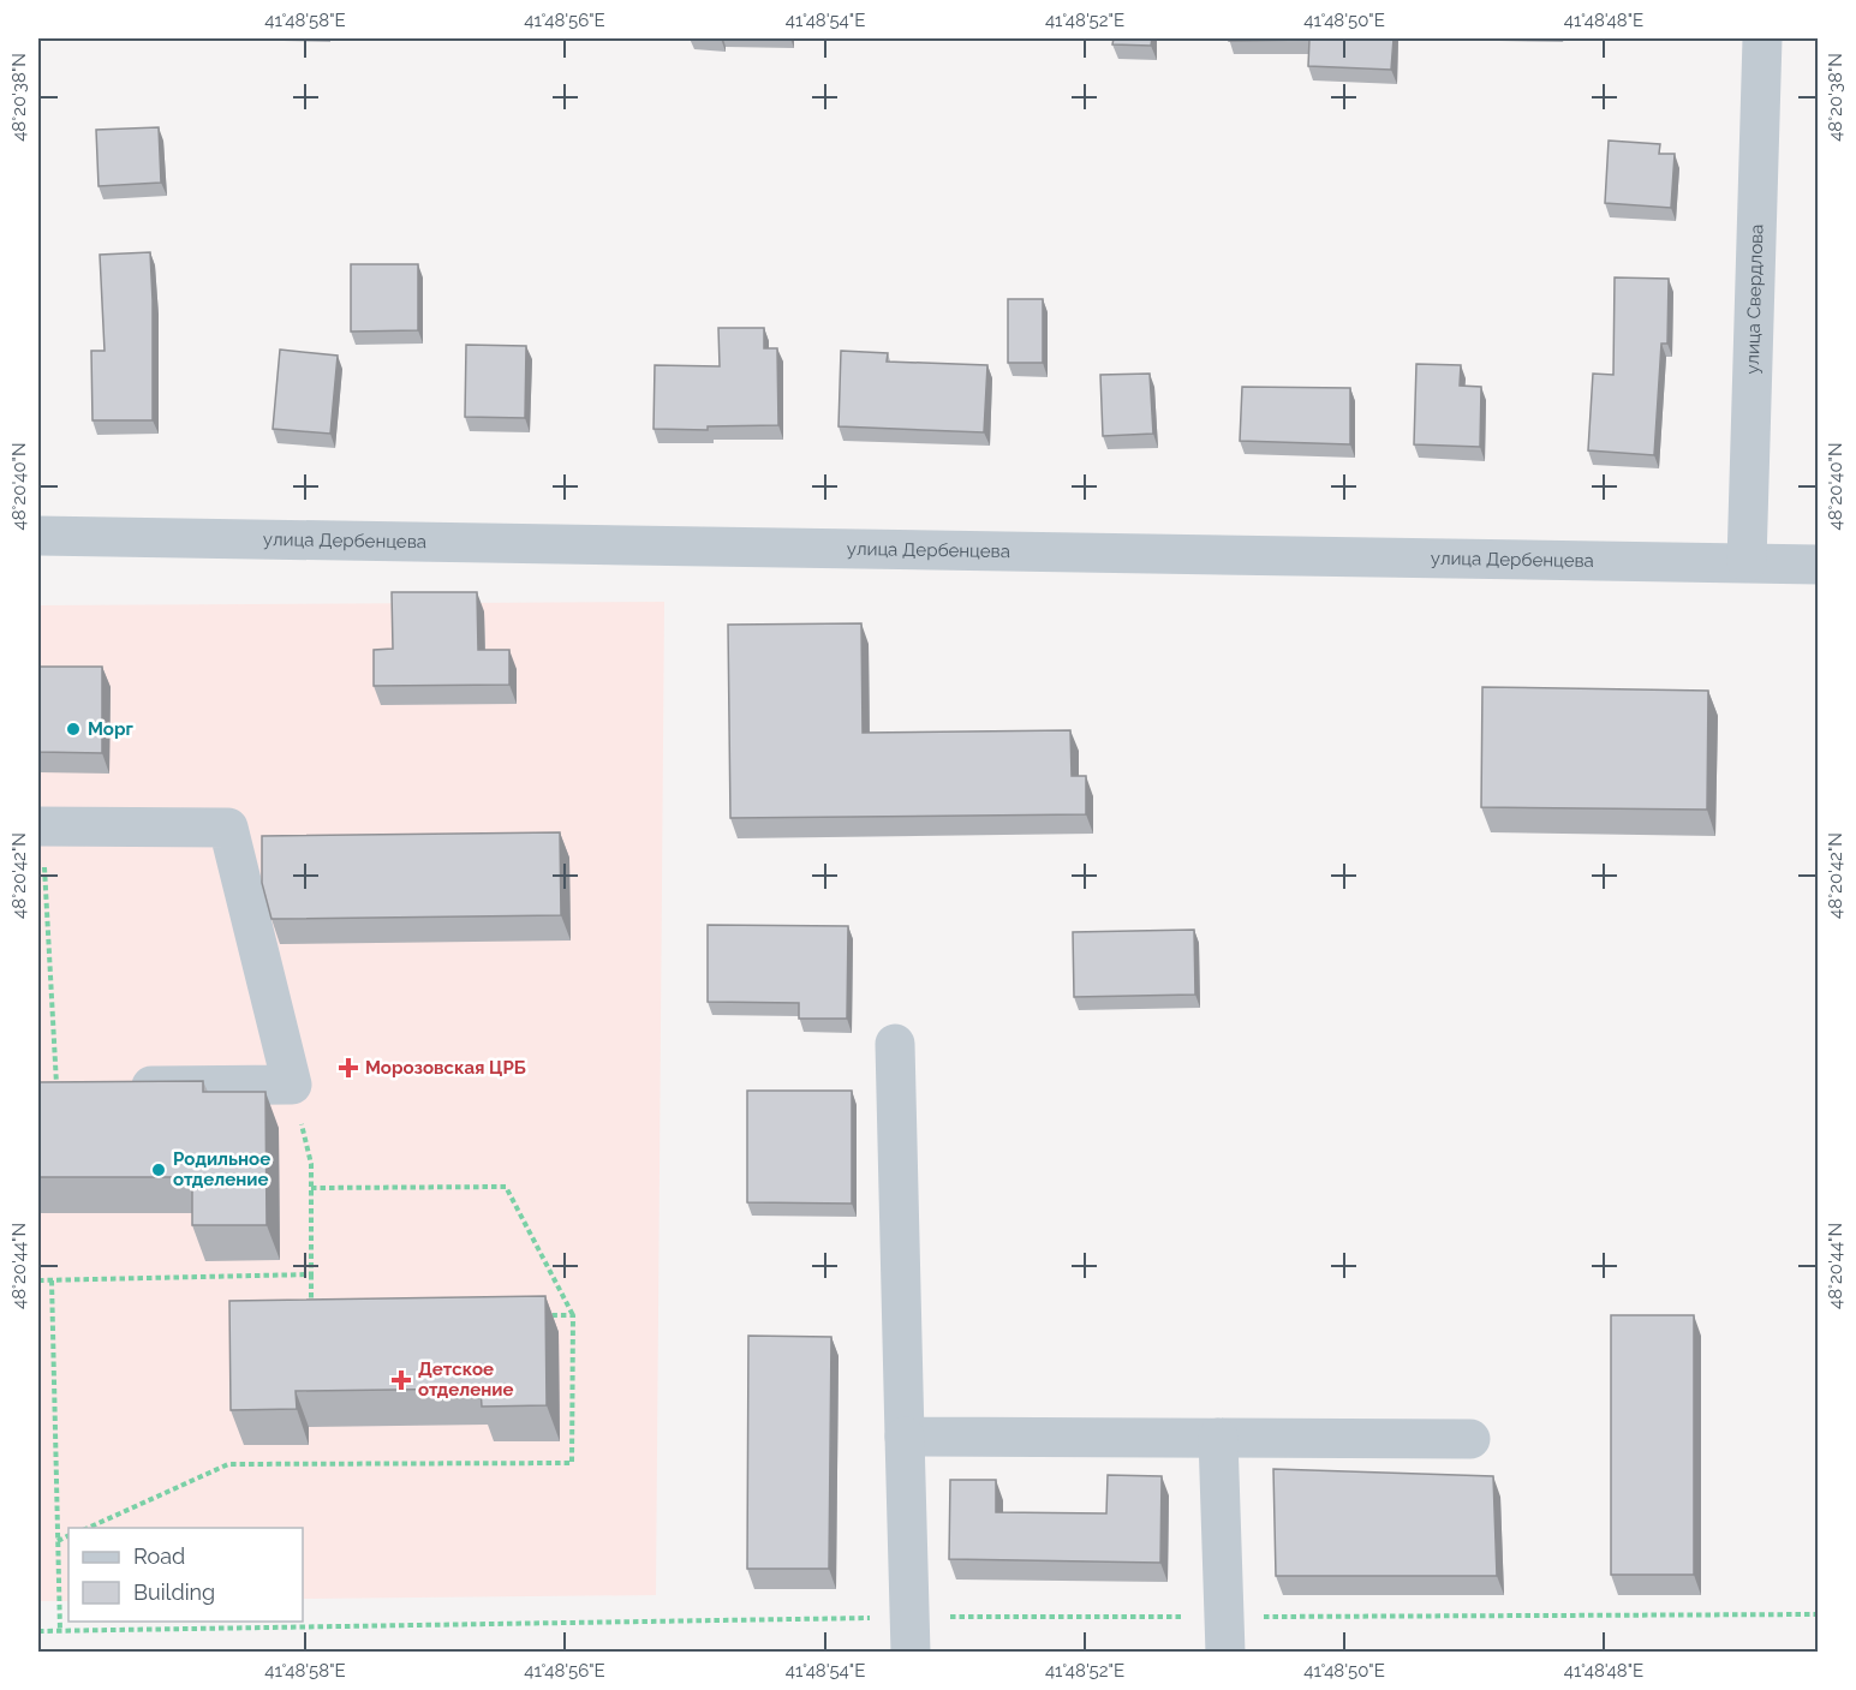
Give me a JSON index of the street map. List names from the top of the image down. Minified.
{"streets":{"street":["улица Свердлова","улица Дербенцева"]},"crossings":[["улица Свердлова","улица Дербенцева"]],"places":{"other":["Морг","Родильное отделение"],"health":["Морозовская ЦРБ","Детское отделение"]},"legend":["Road","Building"],"coordinates":["41°48'58\"E","41°48'56\"E","41°48'54\"E","41°48'52\"E","41°48'50\"E","41°48'48\"E","48°20'38\"N","48°20'40\"N","48°20'42\"N","48°20'44\"N"]}
